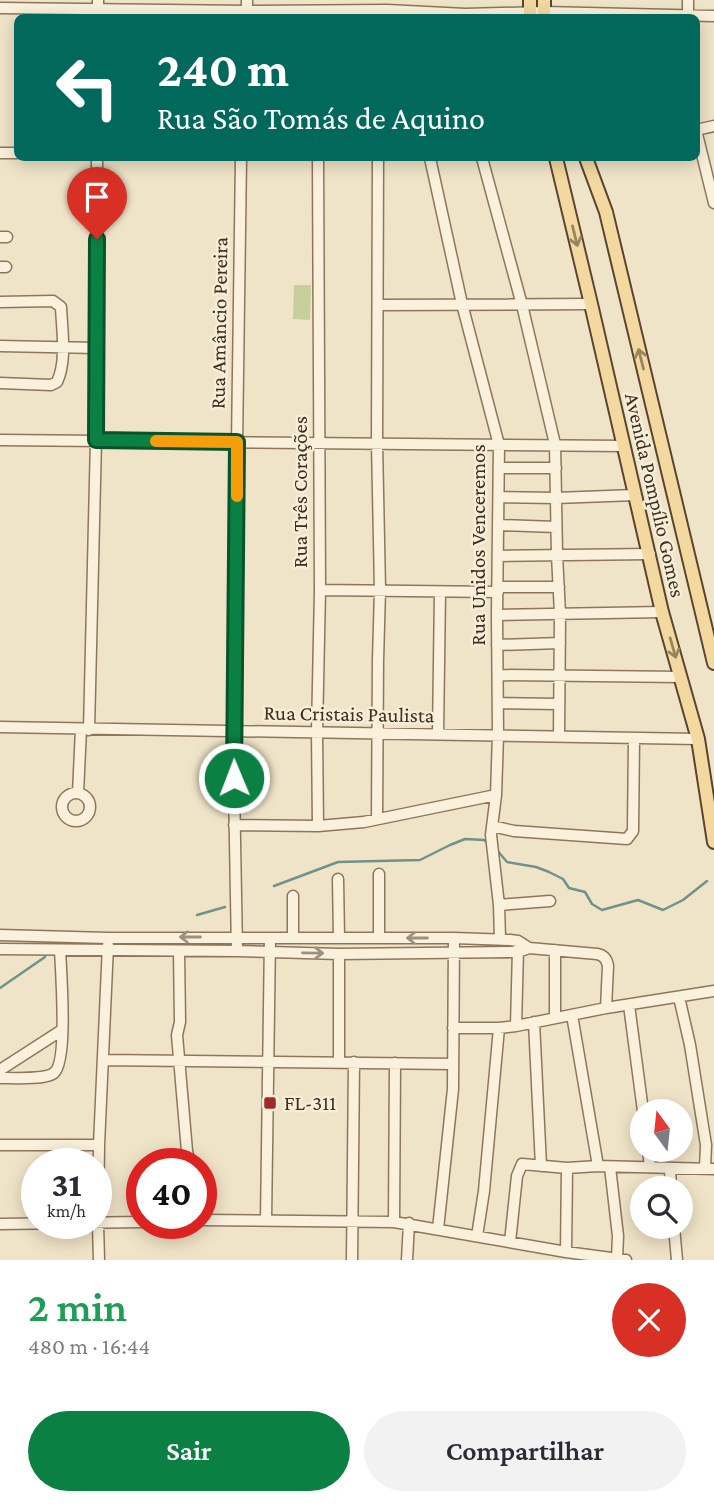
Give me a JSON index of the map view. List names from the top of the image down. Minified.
{"streets":{"main road":["Avenida Pompílio Gomes"],"street":["Rua Amâncio Pereira","Rua Três Corações","Rua Unidos Venceremos","Rua Cristais Paulista"]},"crossings":[["Rua Amâncio Pereira","Rua Cristais Paulista"],["Rua Três Corações","Rua Cristais Paulista"],["Avenida Pompílio Gomes","Rua Cristais Paulista"],["Rua Unidos Venceremos","Rua Cristais Paulista"]],"places":{"transit":["FL-311"]},"north":"top","page":{"turn":["240 m","Rua São Tomás de Aquino"],"speed":"31 km/h","limit":"40","heading":["2 min","480 m · 16:44"],"buttons":["Sair","Compartilhar"]}}
